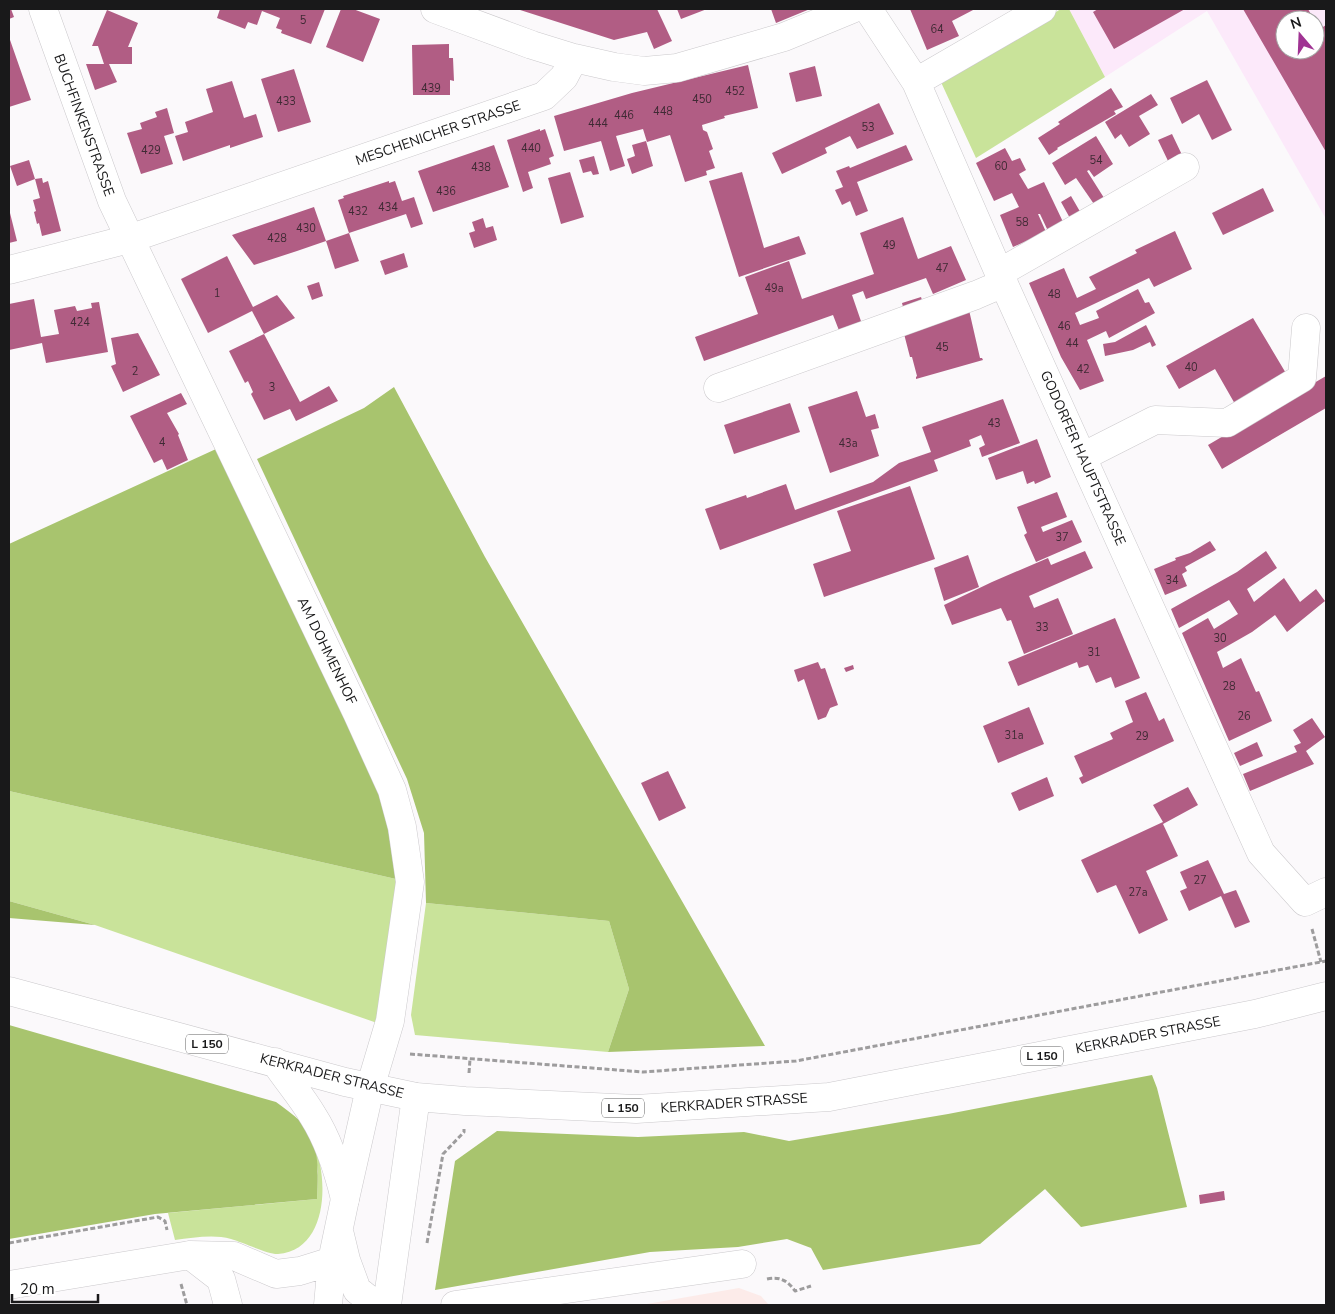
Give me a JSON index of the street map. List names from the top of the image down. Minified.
{"streets":{"street":["BUCHFINKENSTRASSE","MESCHENICHER STRASSE","GODORFER HAUPTSTRASSE","AM DOHMENHOF","KERKRADER STRASSE","L 150"]},"crossings":[["BUCHFINKENSTRASSE","MESCHENICHER STRASSE"],["BUCHFINKENSTRASSE","AM DOHMENHOF"],["MESCHENICHER STRASSE","AM DOHMENHOF"],["AM DOHMENHOF","KERKRADER STRASSE"]],"house_numbers":["5","64","439","452","450","433","448","446","444","53","440","429","54","60","438","436","434","432","58","430","428","49","47","49a","1","48","424","46","44","45","40","42","2","3","43","4","43a","37","34","33","30","31","28","26","31a","29","27","27a"],"scale_bar":"20 m","north":"top"}
